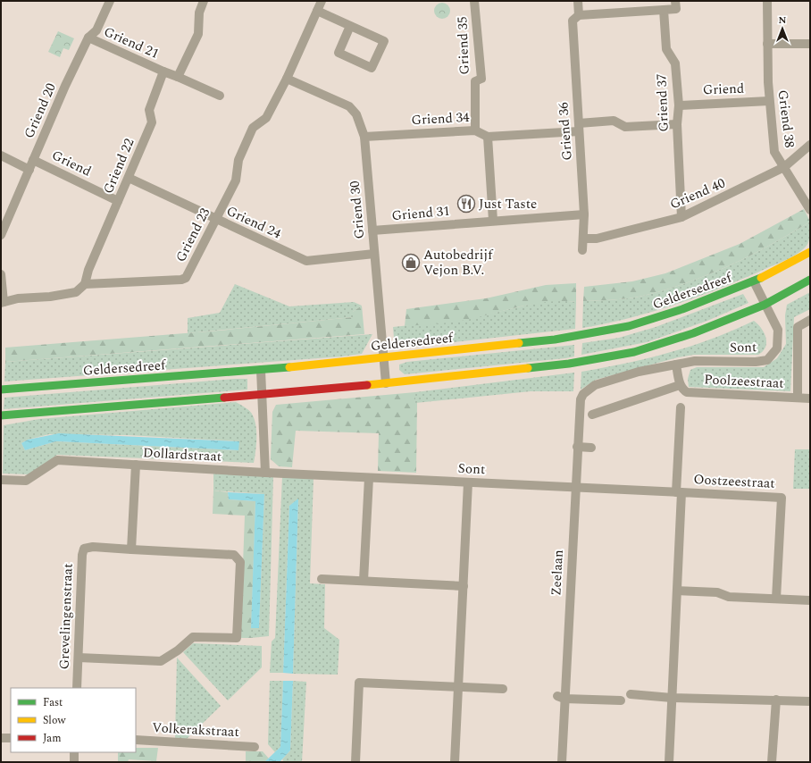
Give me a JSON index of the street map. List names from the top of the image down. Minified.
{"streets":{"main road":["Geldersedreef"],"street":["Griend 21","Griend 35","Griend","Griend 37","Griend 20","Griend 34","Griend 38","Griend 36","Griend 22","Griend 40","Griend 30","Griend 31","Griend 24","Griend 23","Sont","Poolzeestraat","Dollardstraat","Oostzeestraat","Zeelaan","Grevelingenstraat","Volkerakstraat"]},"crossings":[["Griend 21","Griend 20"],["Griend 21","Griend 22"],["Griend 35","Griend 34"],["Griend","Griend 37"],["Griend","Griend 20"],["Griend","Griend 38"],["Griend","Griend 22"],["Griend 37","Griend 34"],["Griend 37","Griend 40"],["Griend 34","Griend 36"],["Griend 34","Griend 30"],["Griend 38","Griend 40"],["Griend 36","Griend 40"],["Griend 36","Griend 31"],["Griend 22","Griend 24"],["Griend 22","Griend 23"],["Griend 30","Griend 31"],["Griend 30","Griend 24"],["Griend 30","Griend 23"],["Griend 30","Geldersedreef"],["Griend 24","Griend 23"],["Geldersedreef","Sont"],["Sont","Dollardstraat"],["Sont","Oostzeestraat"],["Sont","Zeelaan"]],"places":{"restaurant":["Just Taste"],"shop":["Autobedrijf Vejon B.V."]},"legend":["Fast","Slow","Jam"],"north":"top"}
